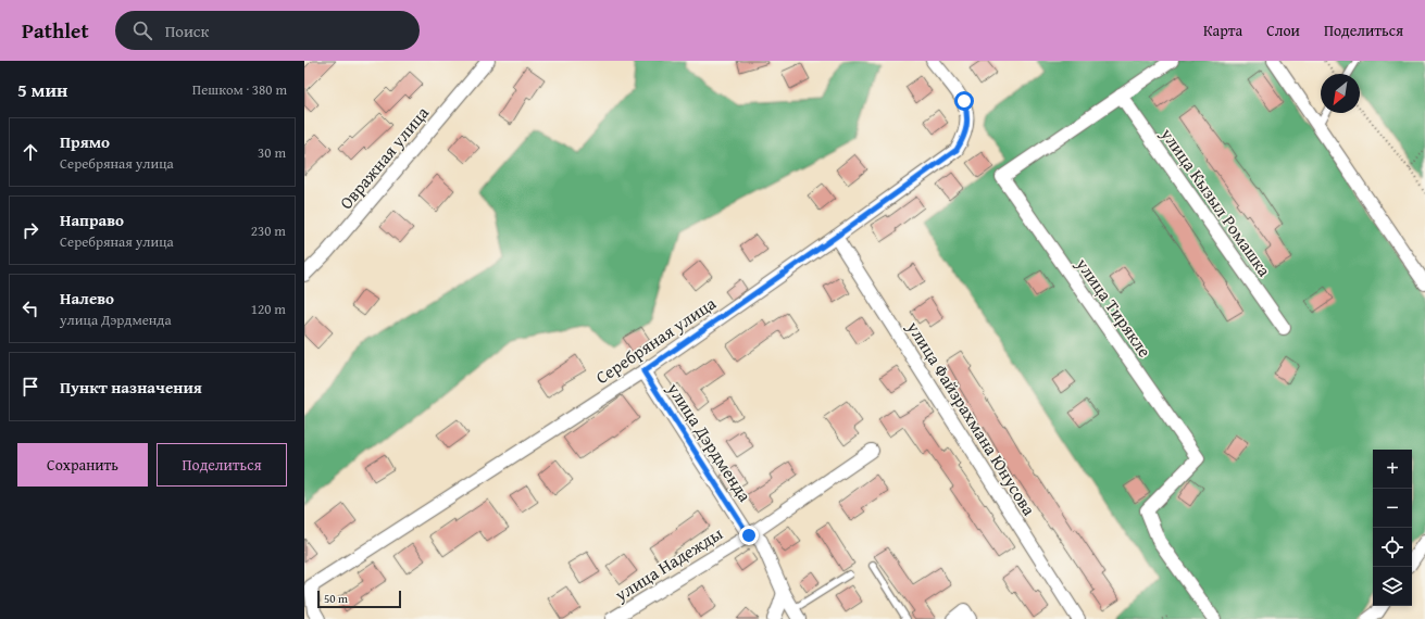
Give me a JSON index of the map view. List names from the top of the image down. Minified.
{"streets":{"street":["Овражная улица","улица Кызыл Ромашка","улица Тирякле","Серебряная улица","улица Файзрахмана Юнусова","улица Дэрдменда","улица Надежды"]},"crossings":[["улица Кызыл Ромашка","улица Тирякле"],["Серебряная улица","улица Файзрахмана Юнусова"],["Серебряная улица","улица Дэрдменда"],["улица Дэрдменда","улица Надежды"]],"scale_bar":"50 m","north":"bottom left","page":{"header":"Pathlet","search":"Поиск","nav":["Карта","Слои","Поделиться"],"heading":["5 мин","Пешком · 380 m"],"list":[["Прямо","Серебряная улица","30 m"],["Направо","Серебряная улица","230 m"],["Налево","улица Дэрдменда","120 m"],"Пункт назначения"],"buttons":["Сохранить","Поделиться"],"map_buttons":["+","−"],"scale":"50 m"}}
